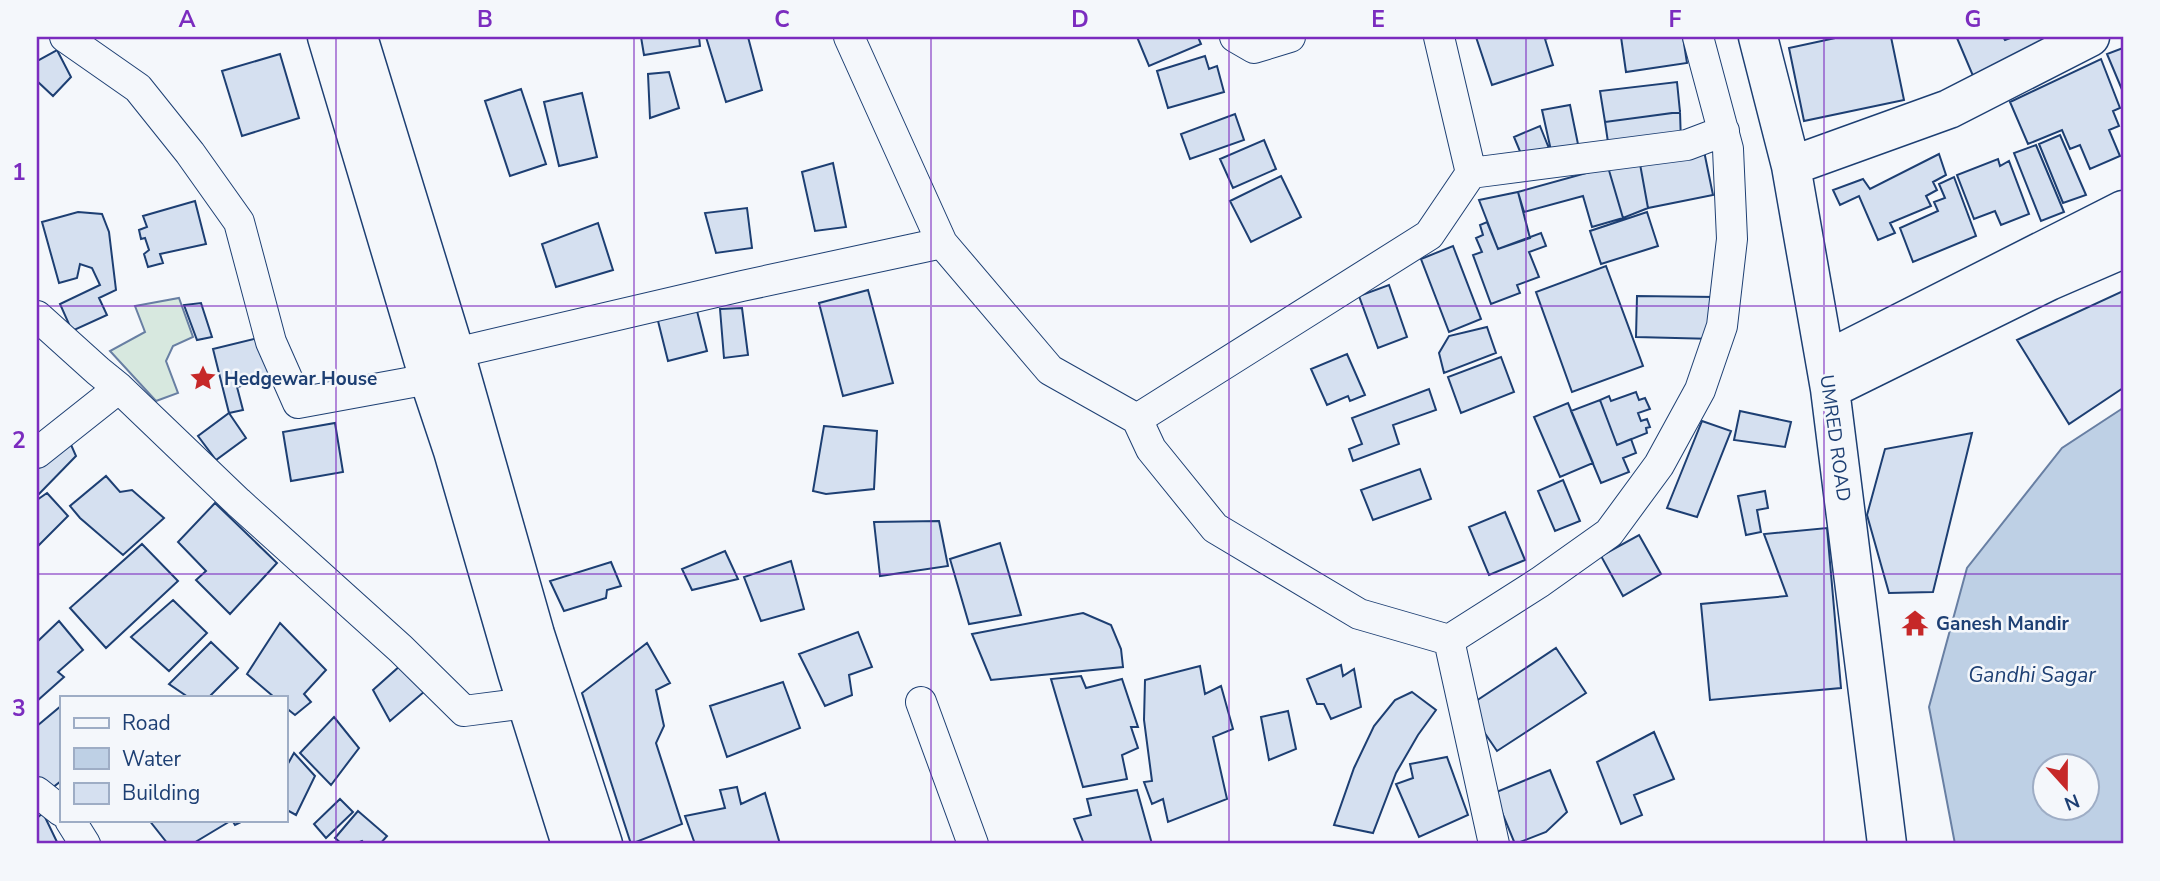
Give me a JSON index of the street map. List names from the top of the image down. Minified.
{"streets":{"street":["UMRED ROAD"]},"water":["Gandhi Sagar"],"places":{"place":["Hedgewar House"],"temple":["Ganesh Mandir"]},"legend":["Road","Water","Building"],"north":"bottom","grid":{"columns":["A","B","C","D","E","F","G"],"rows":["1","2","3"]}}
